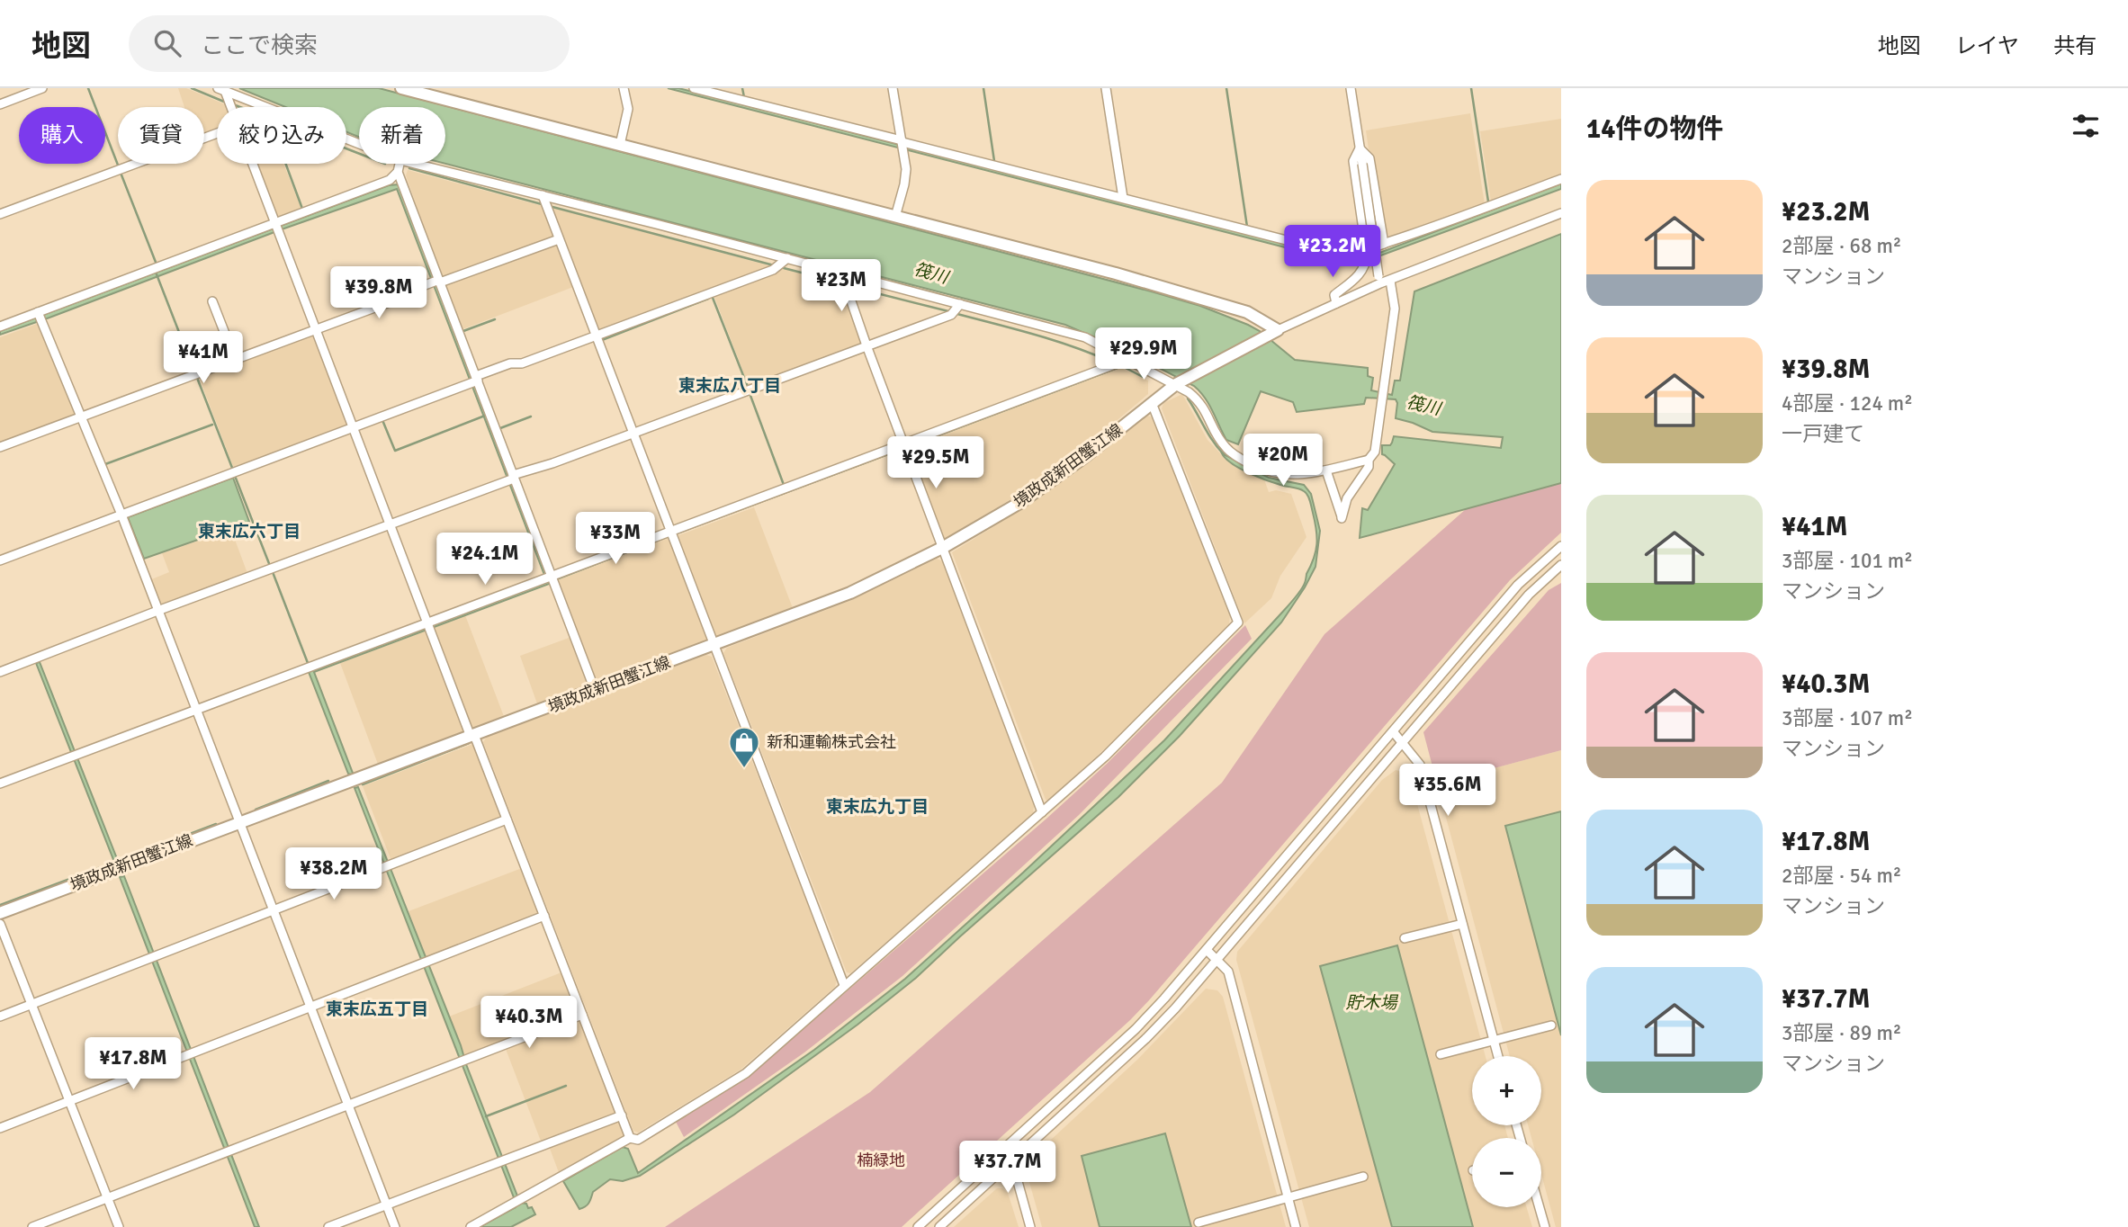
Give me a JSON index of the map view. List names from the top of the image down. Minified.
{"streets":{"main road":["境政成新田蟹江線"]},"districts":["東末広八丁目","東末広六丁目","東末広九丁目","東末広五丁目"],"water":["筏川","貯木場"],"parks":["楠緑地"],"places":{"shop":["新和運輸株式会社"]},"page":{"header":"地図","search":"ここで検索","nav":["地図","レイヤ","共有"],"heading":"14件の物件","chip":["購入","賃貸","絞り込み","新着"],"list":[{"name":"¥23.2M","note":"2部屋 · 68 m² · マンション"},{"name":"¥39.8M","note":"4部屋 · 124 m² · 一戸建て"},{"name":"¥41M","note":"3部屋 · 101 m² · マンション"},{"name":"¥40.3M","note":"3部屋 · 107 m² · マンション"},{"name":"¥17.8M","note":"2部屋 · 54 m² · マンション"},{"name":"¥37.7M","note":"3部屋 · 89 m² · マンション"}],"price":["¥23.2M","¥23M","¥39.8M","¥29.9M","¥41M","¥20M","¥29.5M","¥33M","¥24.1M","¥35.6M","¥38.2M","¥40.3M","¥17.8M","¥37.7M"],"map_buttons":["+","−"]}}
